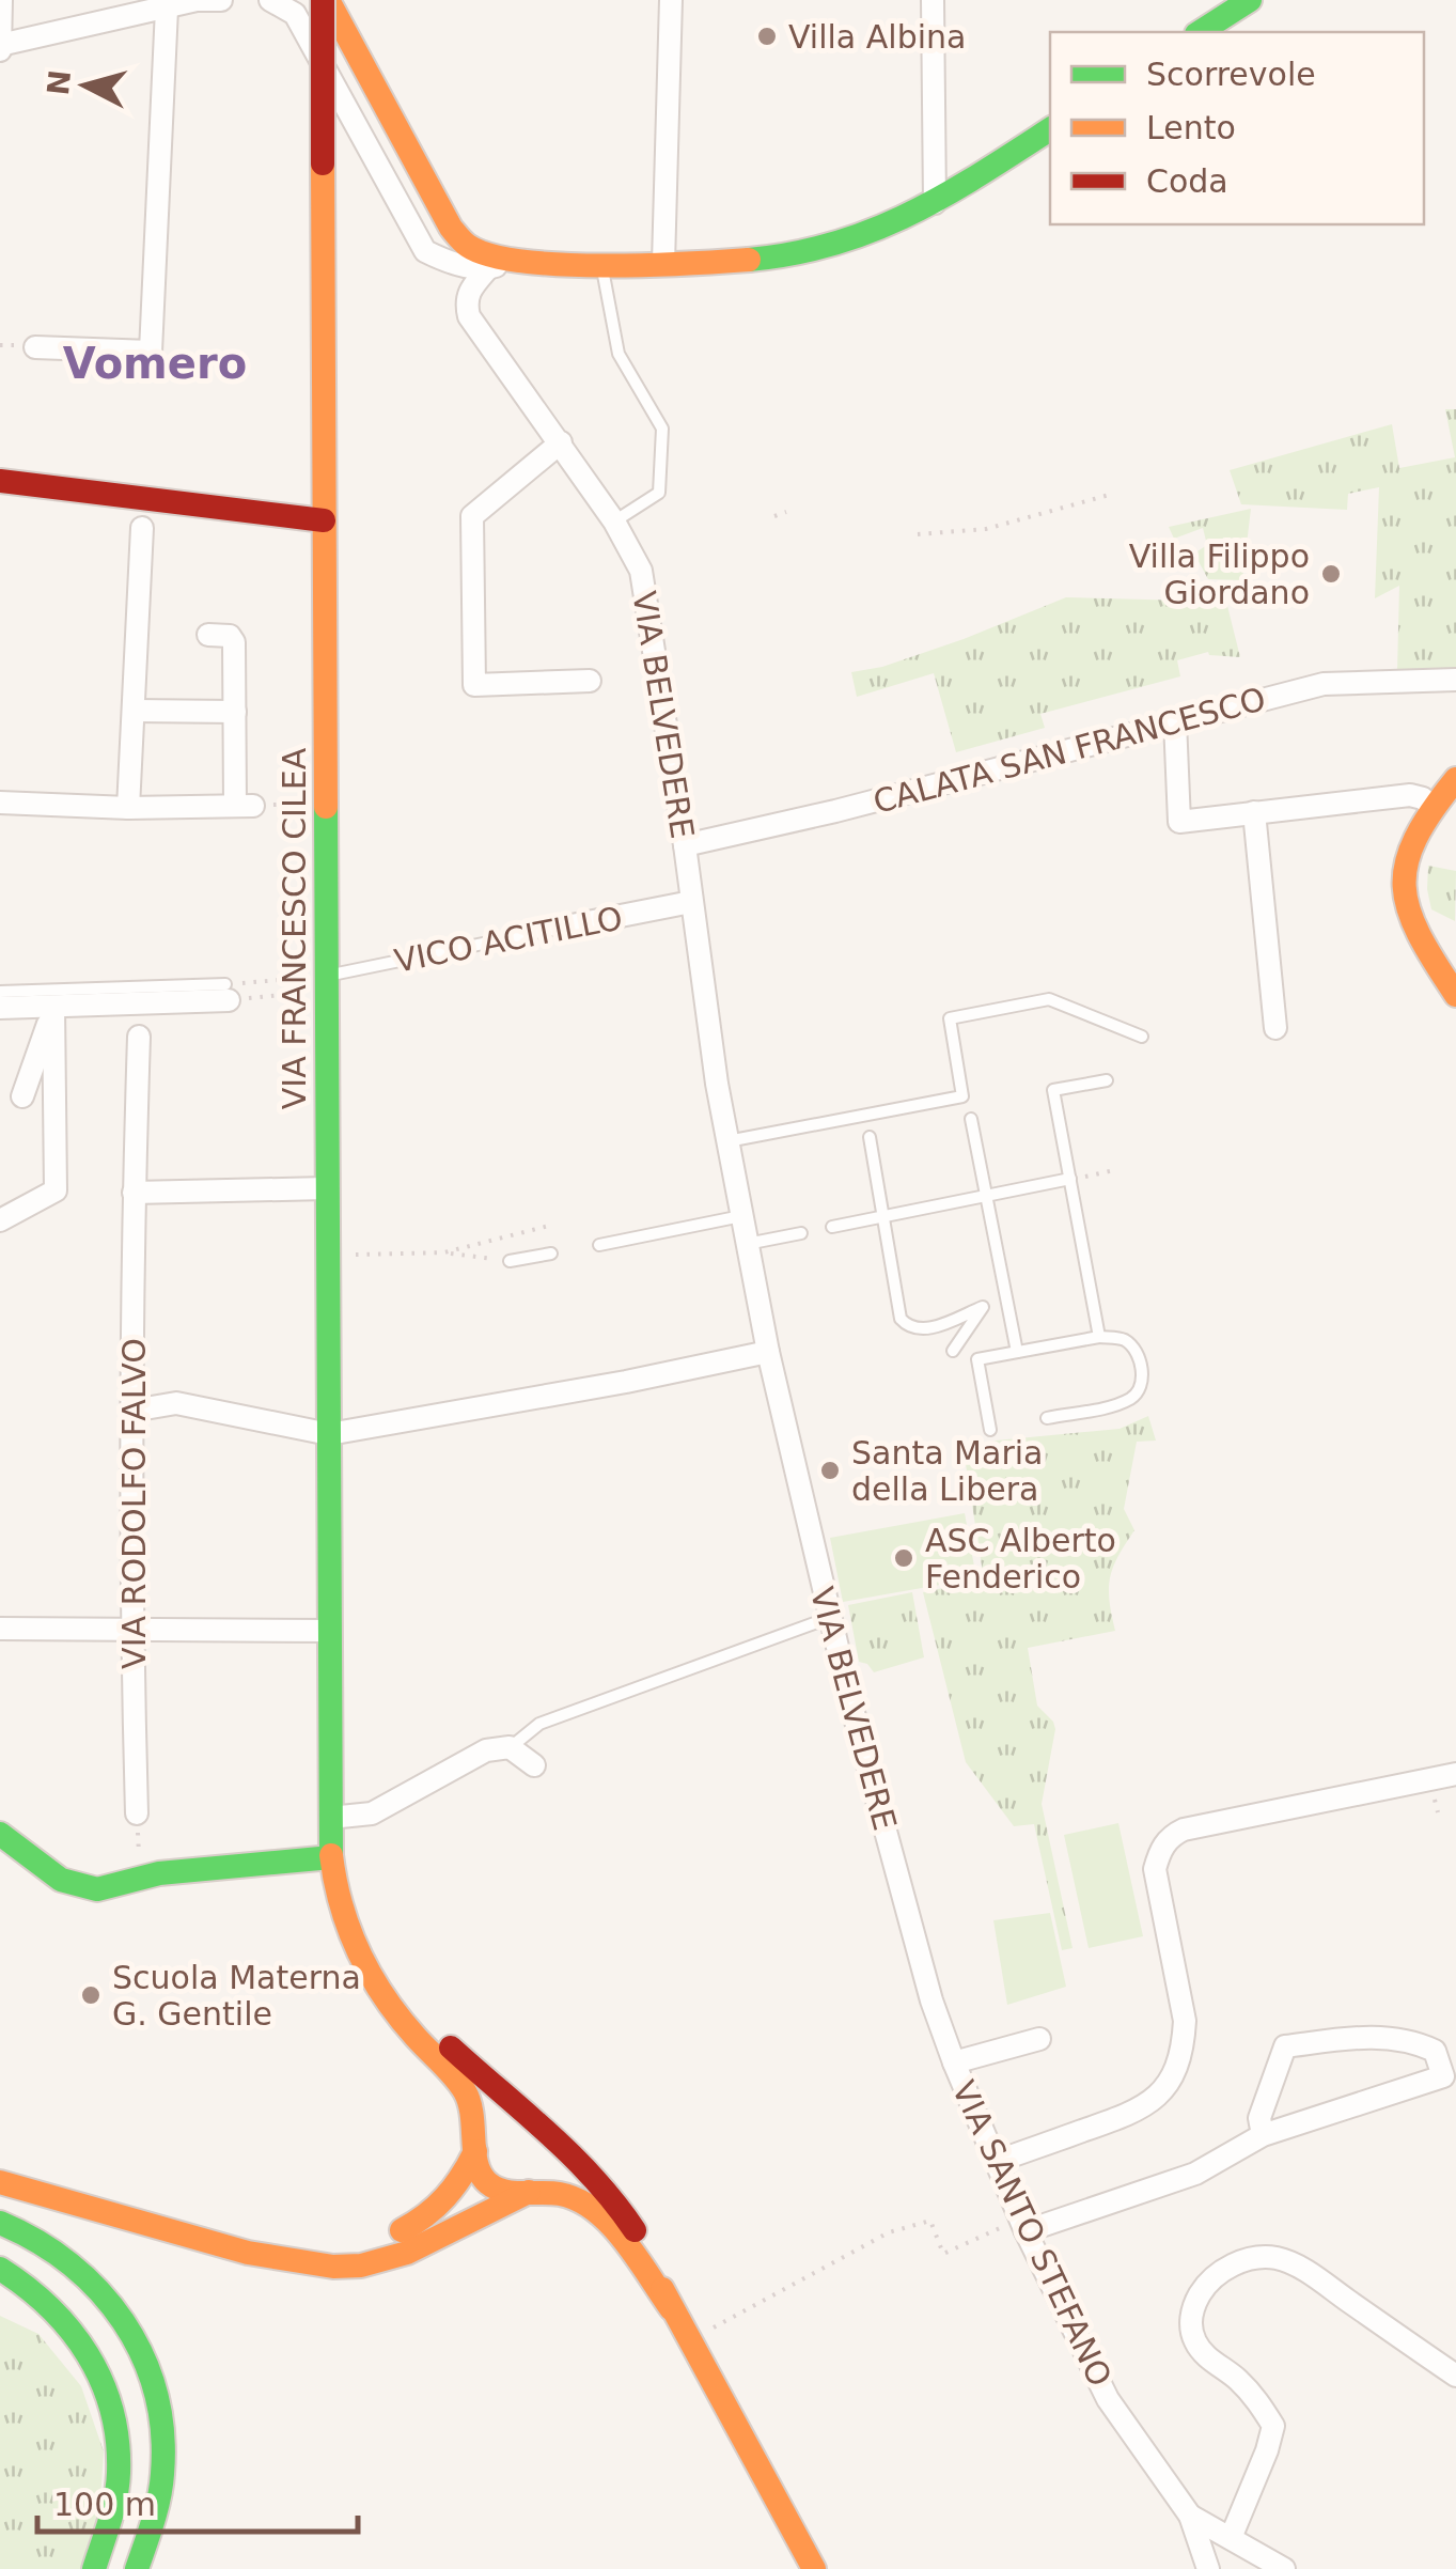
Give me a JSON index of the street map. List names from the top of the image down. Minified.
{"streets":{"main road":["VIA FRANCESCO CILEA"],"street":["VIA BELVEDERE","CALATA SAN FRANCESCO","VICO ACITILLO","VIA RODOLFO FALVO","VIA SANTO STEFANO"]},"crossings":[["VIA BELVEDERE","CALATA SAN FRANCESCO"],["VIA BELVEDERE","VICO ACITILLO"],["VIA BELVEDERE","VIA SANTO STEFANO"],["VIA FRANCESCO CILEA","VICO ACITILLO"]],"districts":["Vomero"],"places":["Villa Albina","Villa Filippo Giordano","Santa Maria della Libera","ASC Alberto Fenderico","Scuola Materna G. Gentile"],"legend":["Scorrevole","Lento","Coda"],"scale_bar":"100 m","north":"left"}
